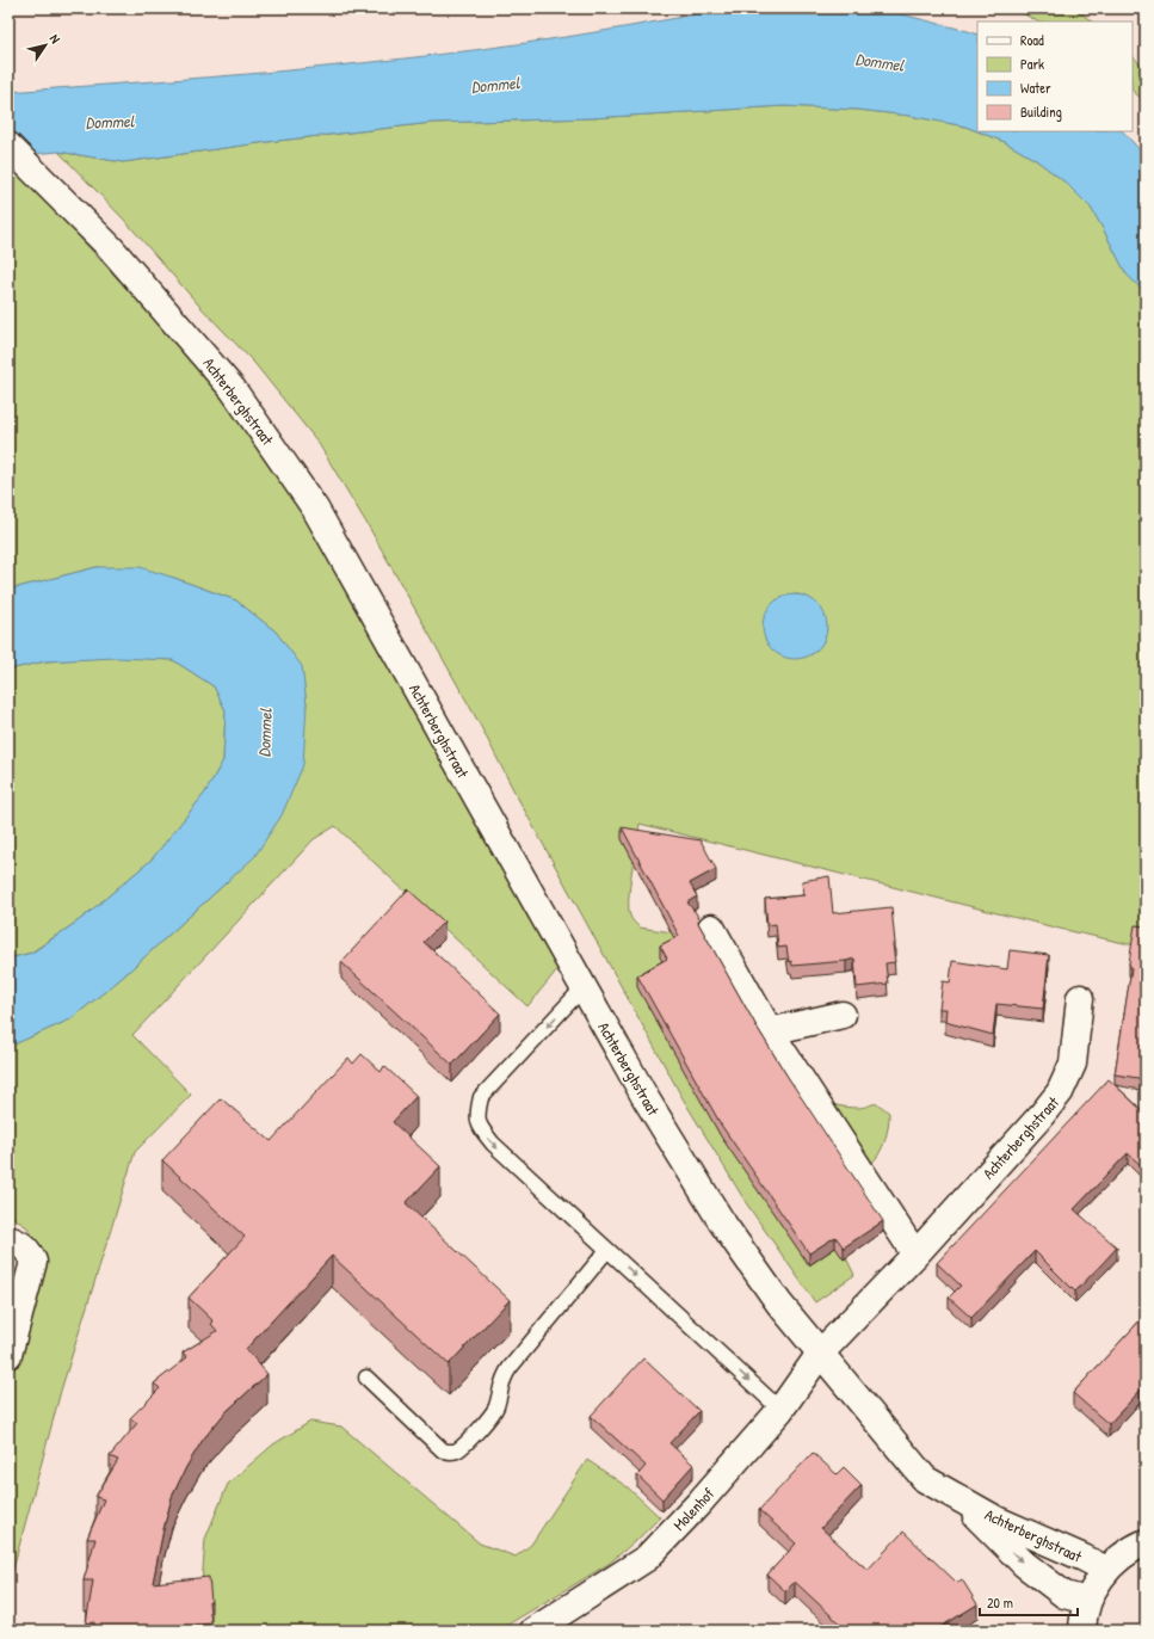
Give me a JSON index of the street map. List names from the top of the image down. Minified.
{"streets":{"street":["Achterberghstraat","Molenhof"]},"crossings":[["Achterberghstraat","Molenhof"]],"water":["Dommel"],"legend":["Road","Park","Water","Building"],"scale_bar":"20 m","north":"top right"}
